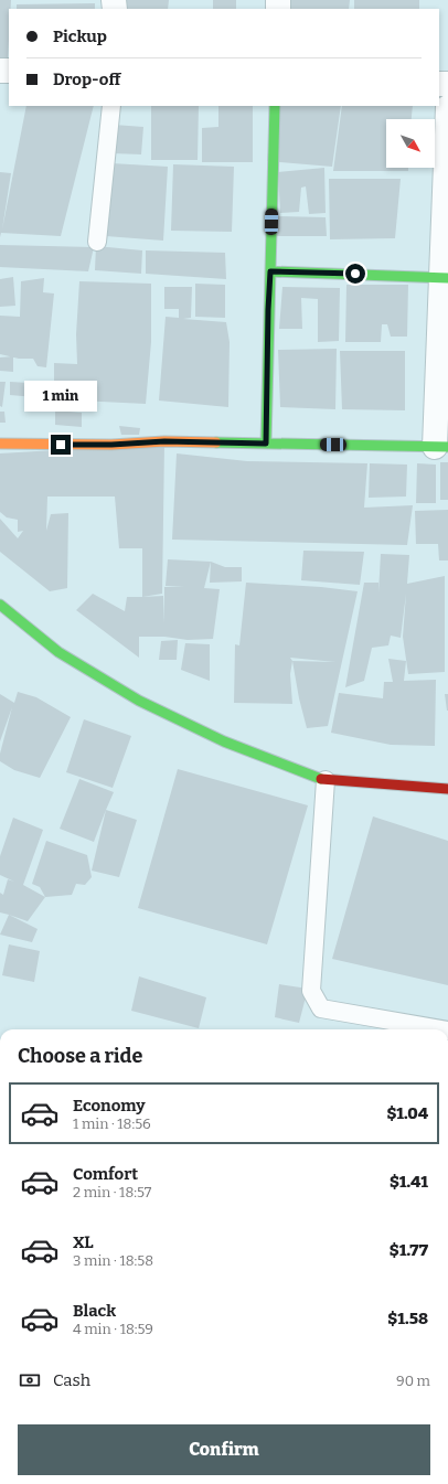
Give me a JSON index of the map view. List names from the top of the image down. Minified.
{"north":"bottom right","page":{"banner":["Pickup","Drop-off"],"bubble":"1 min","heading":"Choose a ride","list":[{"name":"Economy","note":"1 min · 18:56","value":"$1.04"},{"name":"Comfort","note":"2 min · 18:57","value":"$1.41"},{"name":"XL","note":"3 min · 18:58","value":"$1.77"},{"name":"Black","note":"4 min · 18:59","value":"$1.58"}],"pay":["Cash","90 m"],"buttons":"Confirm"}}
